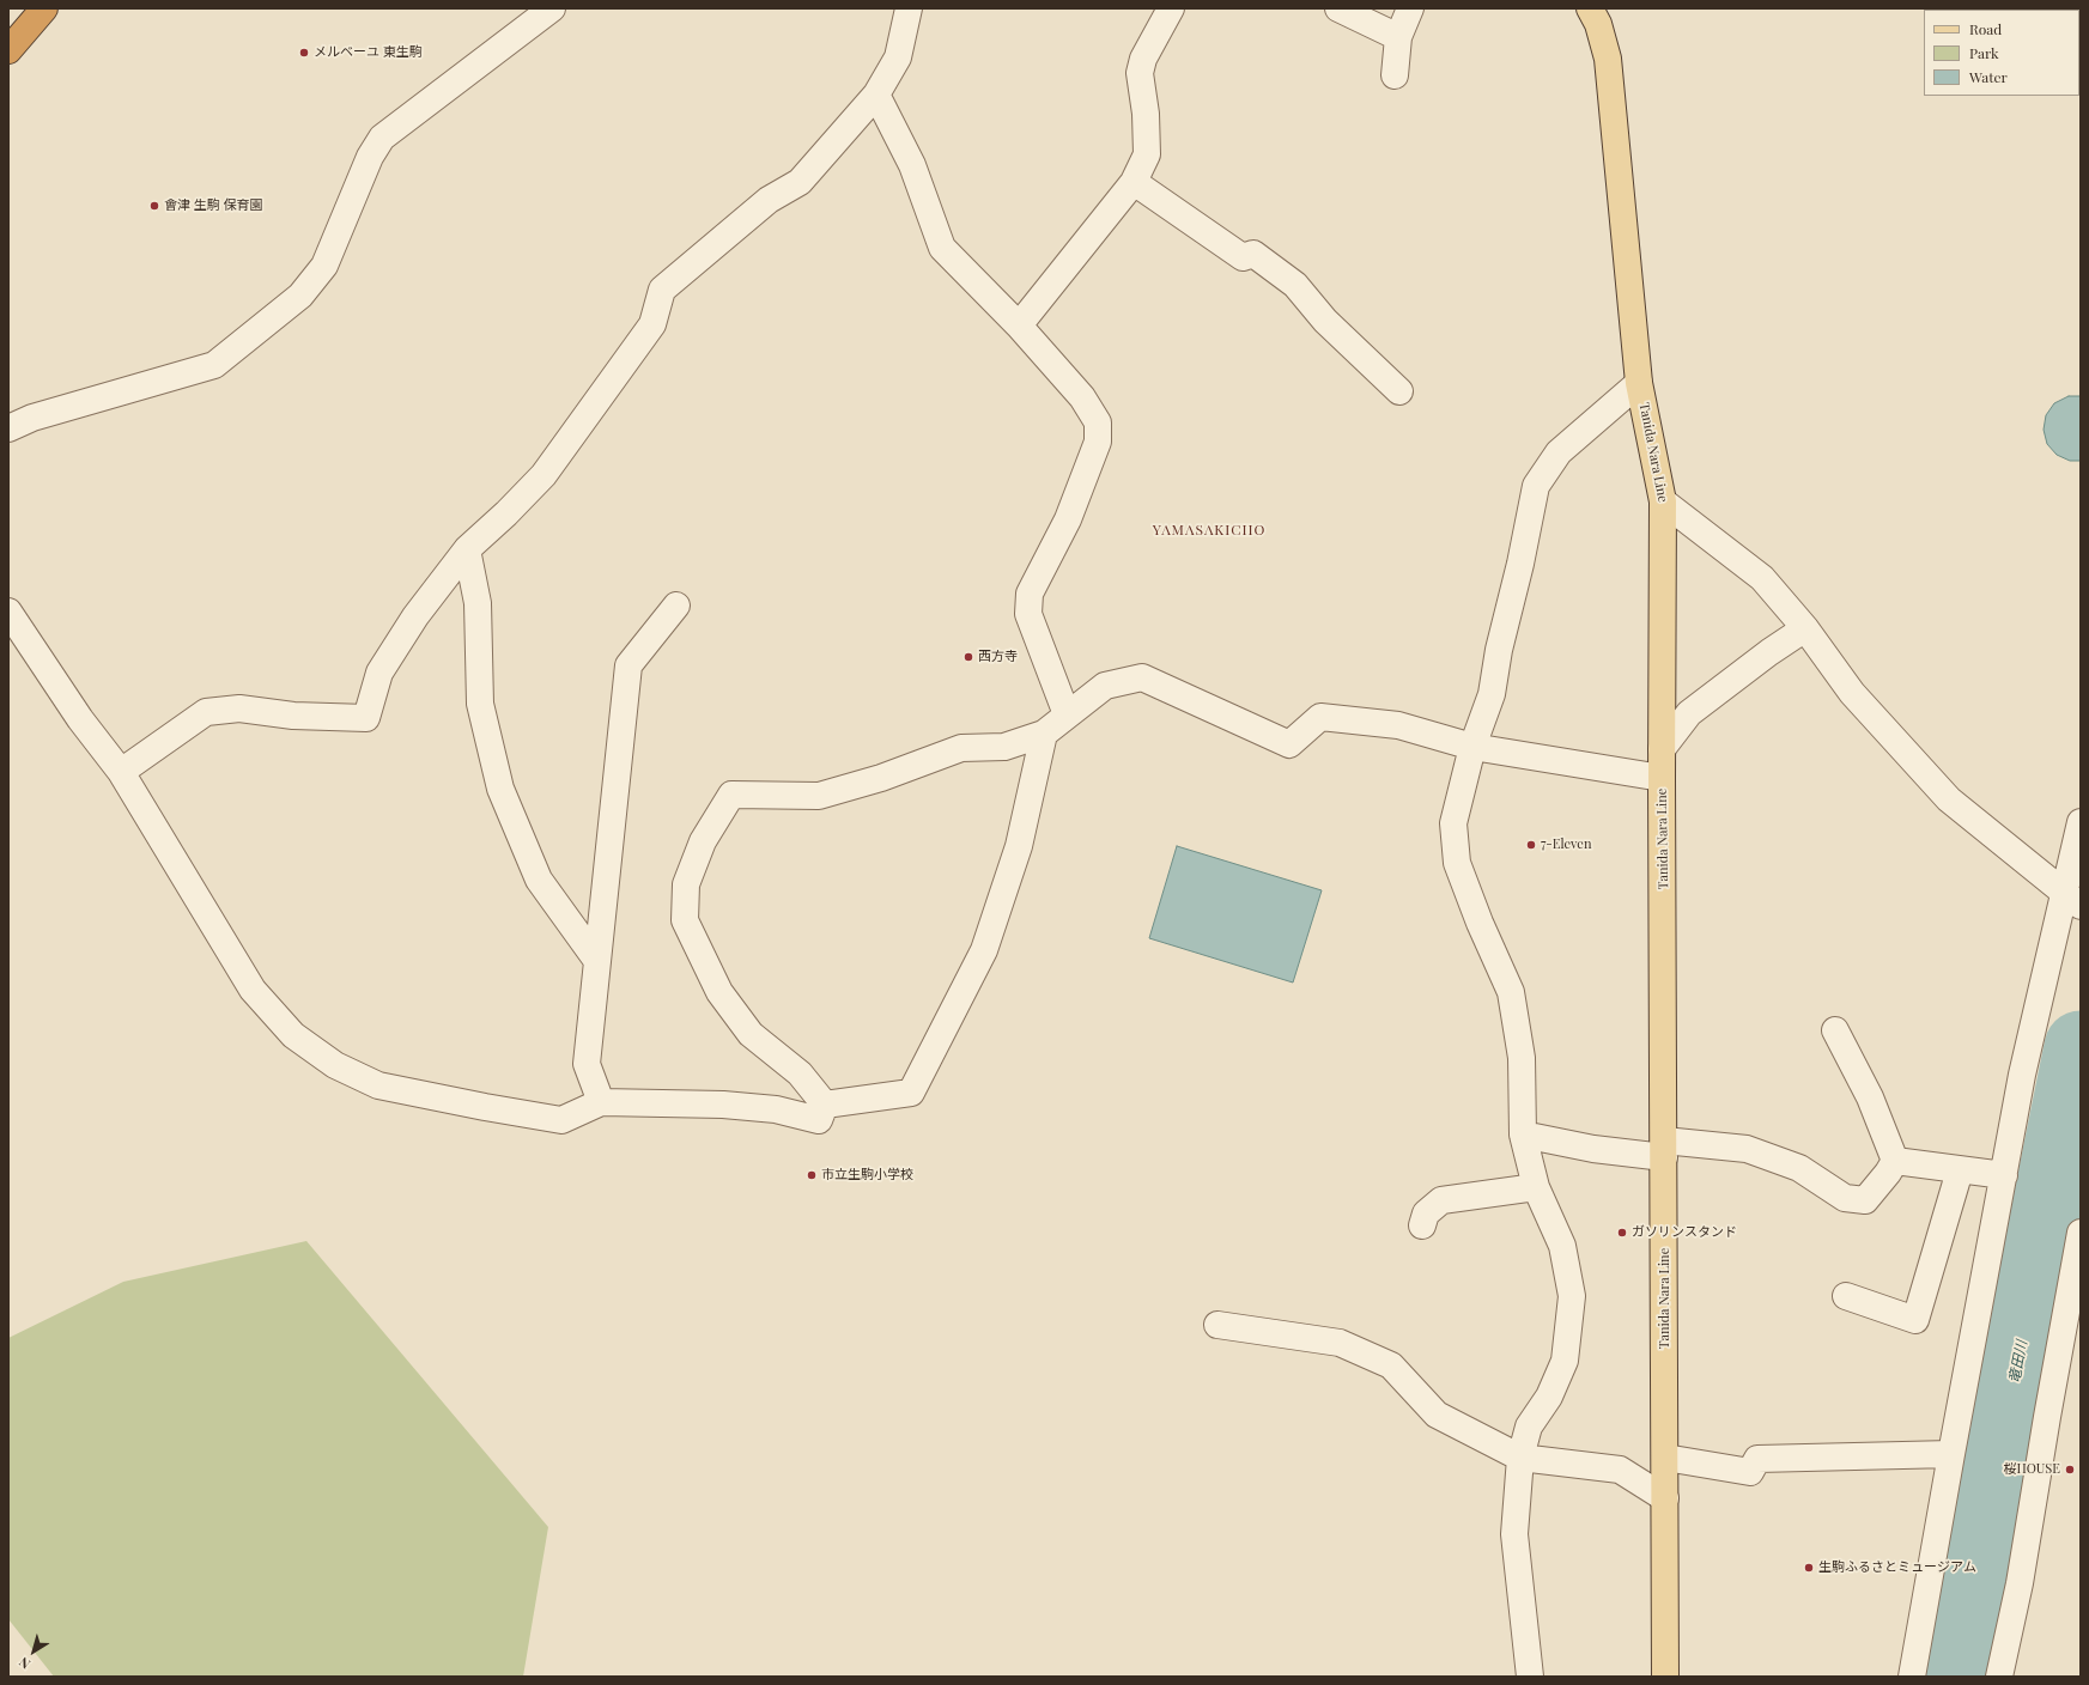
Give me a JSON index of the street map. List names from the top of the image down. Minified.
{"streets":{"main road":["Tanida Nara Line"]},"districts":["YAMASAKICHO"],"water":["竜田川"],"places":["メルベーユ 東生駒","會津 生駒 保育園","西方寺","7-Eleven","市立生駒小学校","ガソリンスタンド","桜HOUSE","生駒ふるさとミュージアム"],"legend":["Road","Park","Water"],"north":"bottom left"}
